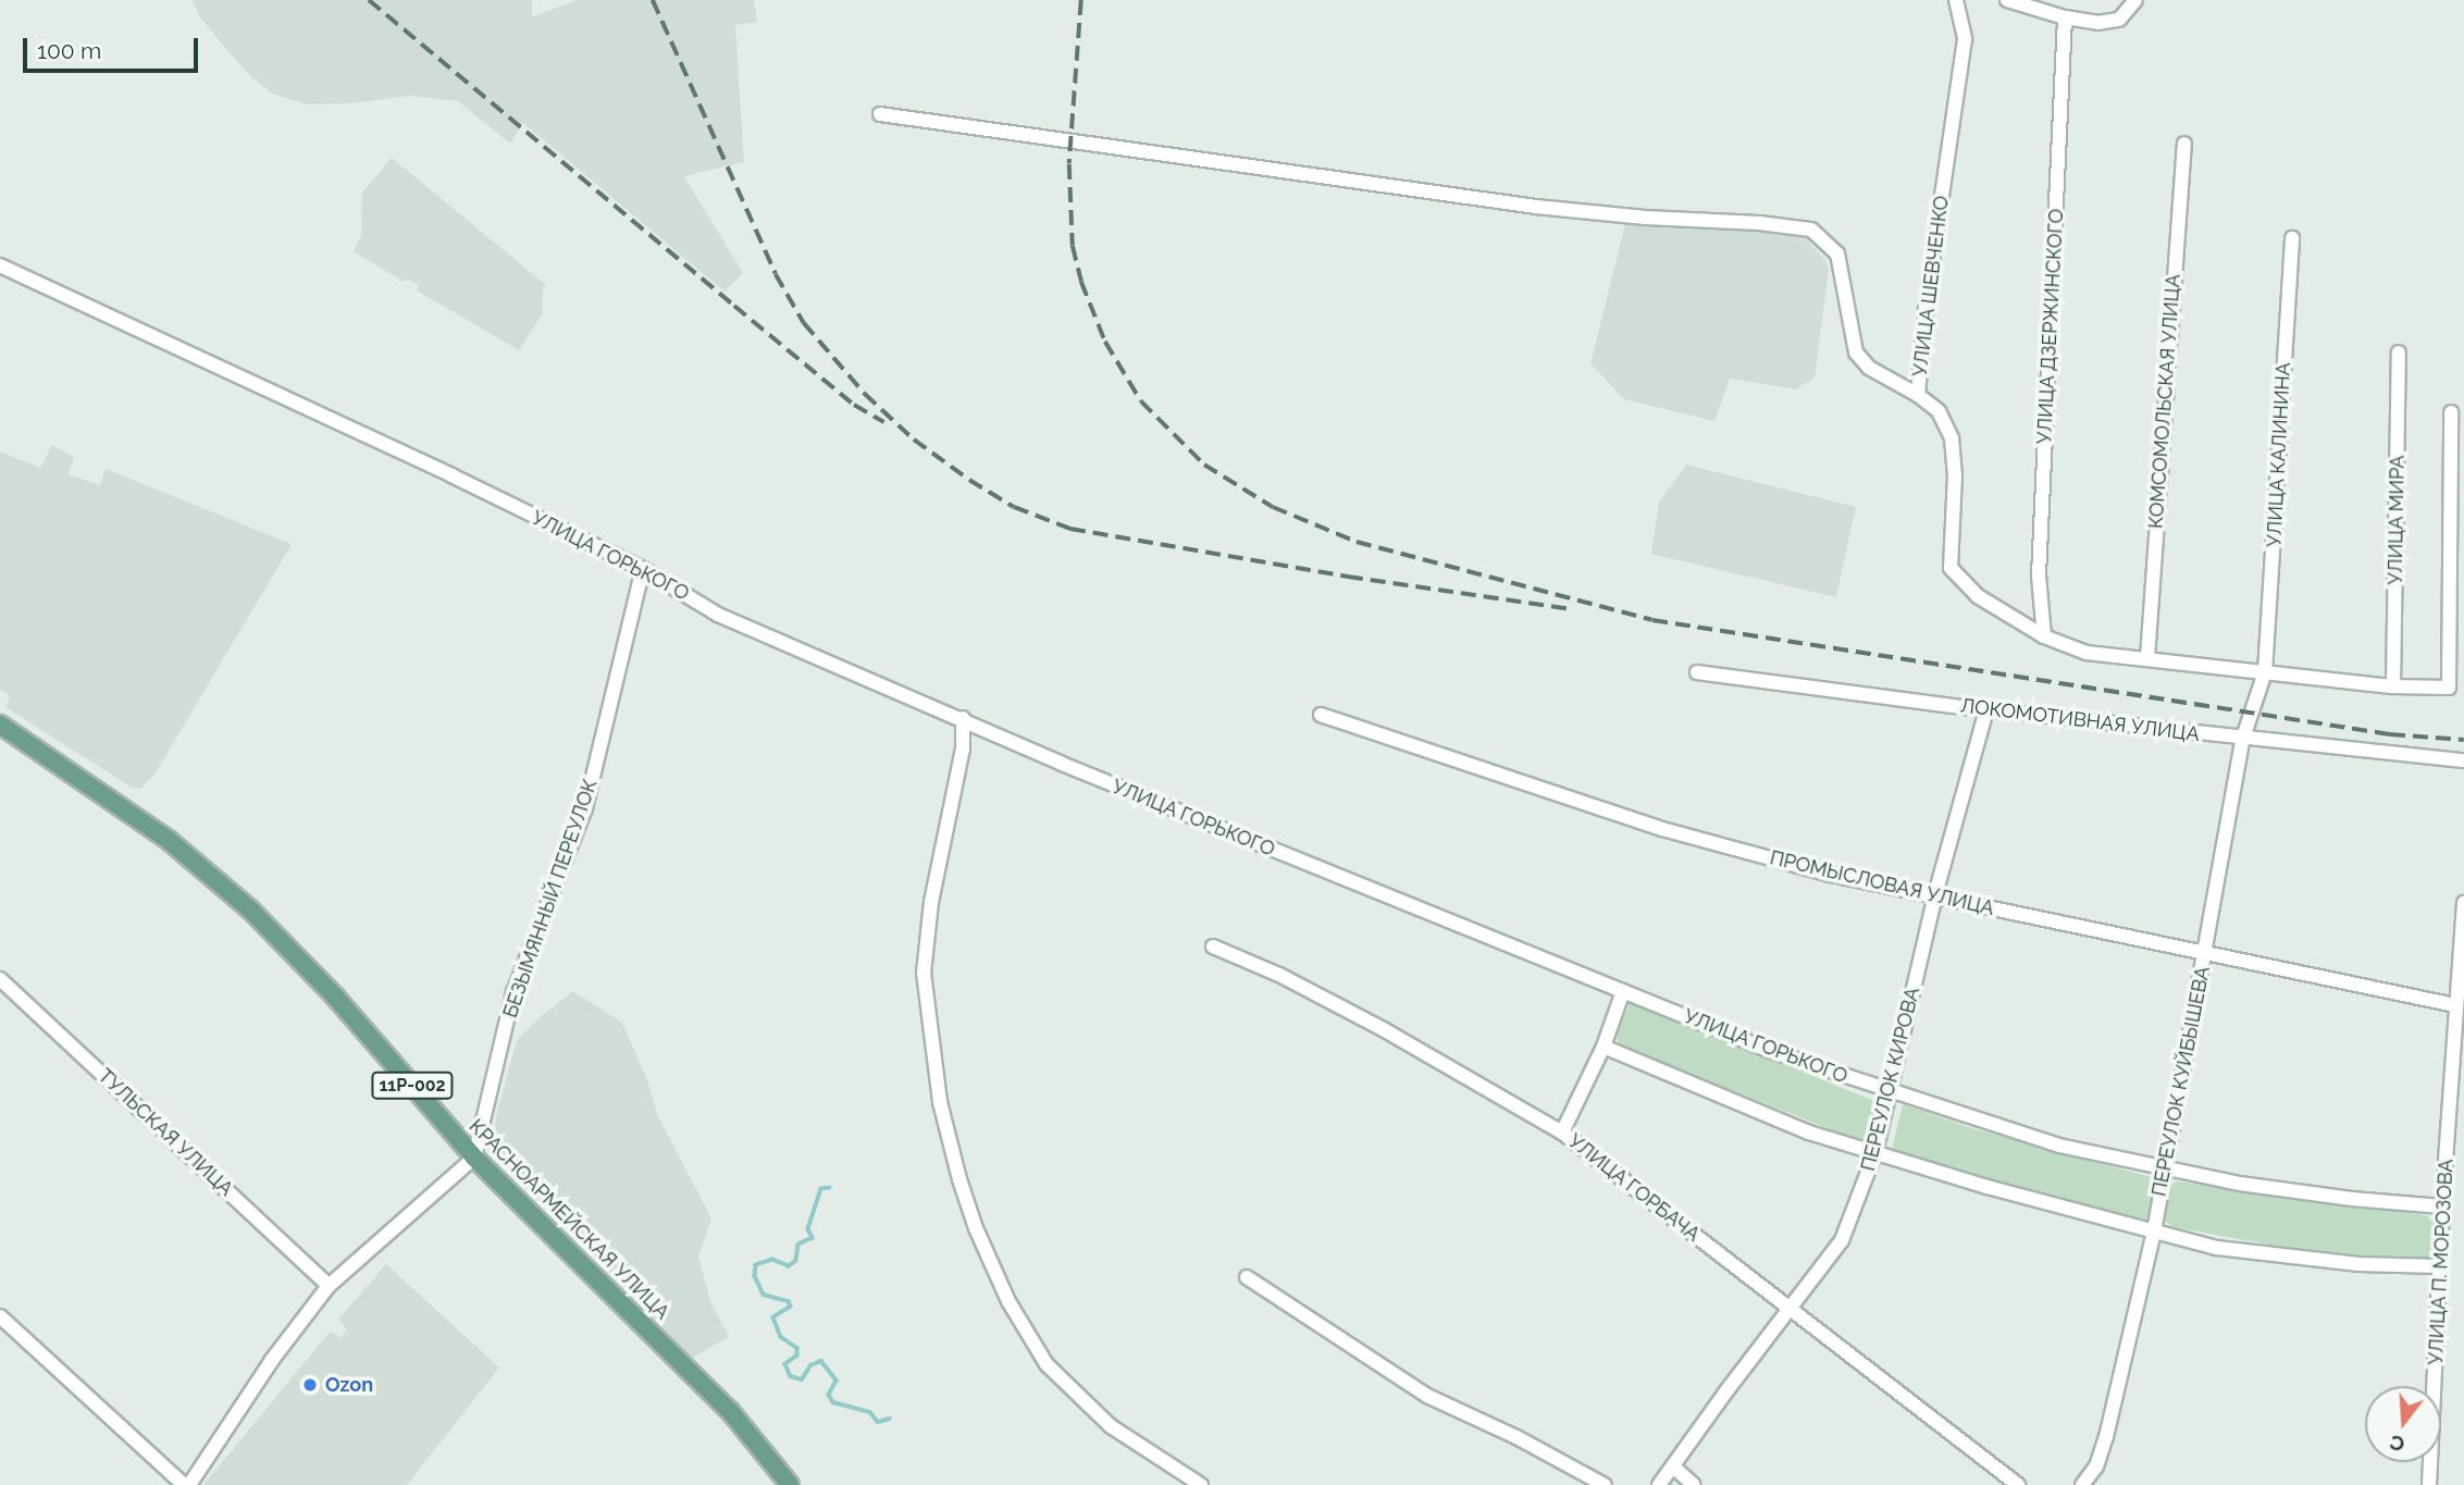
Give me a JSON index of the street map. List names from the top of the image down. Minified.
{"streets":{"main road":["11Р-002","КРАСНОАРМЕЙСКАЯ УЛИЦА"],"street":["УЛИЦА ШЕВЧЕНКО","УЛИЦА ДЗЕРЖИНСКОГО","КОМСОМОЛЬСКАЯ УЛИЦА","УЛИЦА КАЛИНИНА","УЛИЦА МИРА","УЛИЦА ГОРЬКОГО","ЛОКОМОТИВНАЯ УЛИЦА","ПРОМЫСЛОВАЯ УЛИЦА","БЕЗЫМЯННЫЙ ПЕРЕУЛОК","ПЕРЕУЛОК КИРОВА","ПЕРЕУЛОК КУЙБЫШЕВА","ТУЛЬСКАЯ УЛИЦА","УЛИЦА ГОРБАЧА","УЛИЦА П. МОРОЗОВА"]},"crossings":[["УЛИЦА ШЕВЧЕНКО","УЛИЦА ДЗЕРЖИНСКОГО"],["УЛИЦА ШЕВЧЕНКО","КОМСОМОЛЬСКАЯ УЛИЦА"],["УЛИЦА ШЕВЧЕНКО","УЛИЦА КАЛИНИНА"],["УЛИЦА ШЕВЧЕНКО","УЛИЦА МИРА"],["УЛИЦА ШЕВЧЕНКО","ПЕРЕУЛОК КУЙБЫШЕВА"],["УЛИЦА КАЛИНИНА","ПЕРЕУЛОК КУЙБЫШЕВА"],["УЛИЦА ГОРЬКОГО","БЕЗЫМЯННЫЙ ПЕРЕУЛОК"],["УЛИЦА ГОРЬКОГО","ПЕРЕУЛОК КИРОВА"],["УЛИЦА ГОРЬКОГО","ПЕРЕУЛОК КУЙБЫШЕВА"],["УЛИЦА ГОРЬКОГО","УЛИЦА П. МОРОЗОВА"],["ЛОКОМОТИВНАЯ УЛИЦА","ПЕРЕУЛОК КИРОВА"],["ЛОКОМОТИВНАЯ УЛИЦА","ПЕРЕУЛОК КУЙБЫШЕВА"],["ПРОМЫСЛОВАЯ УЛИЦА","ПЕРЕУЛОК КИРОВА"],["ПРОМЫСЛОВАЯ УЛИЦА","ПЕРЕУЛОК КУЙБЫШЕВА"],["ПРОМЫСЛОВАЯ УЛИЦА","УЛИЦА П. МОРОЗОВА"],["БЕЗЫМЯННЫЙ ПЕРЕУЛОК","КРАСНОАРМЕЙСКАЯ УЛИЦА"],["ПЕРЕУЛОК КИРОВА","УЛИЦА ГОРБАЧА"]],"places":["Ozon"],"scale_bar":"100 m","north":"bottom"}
